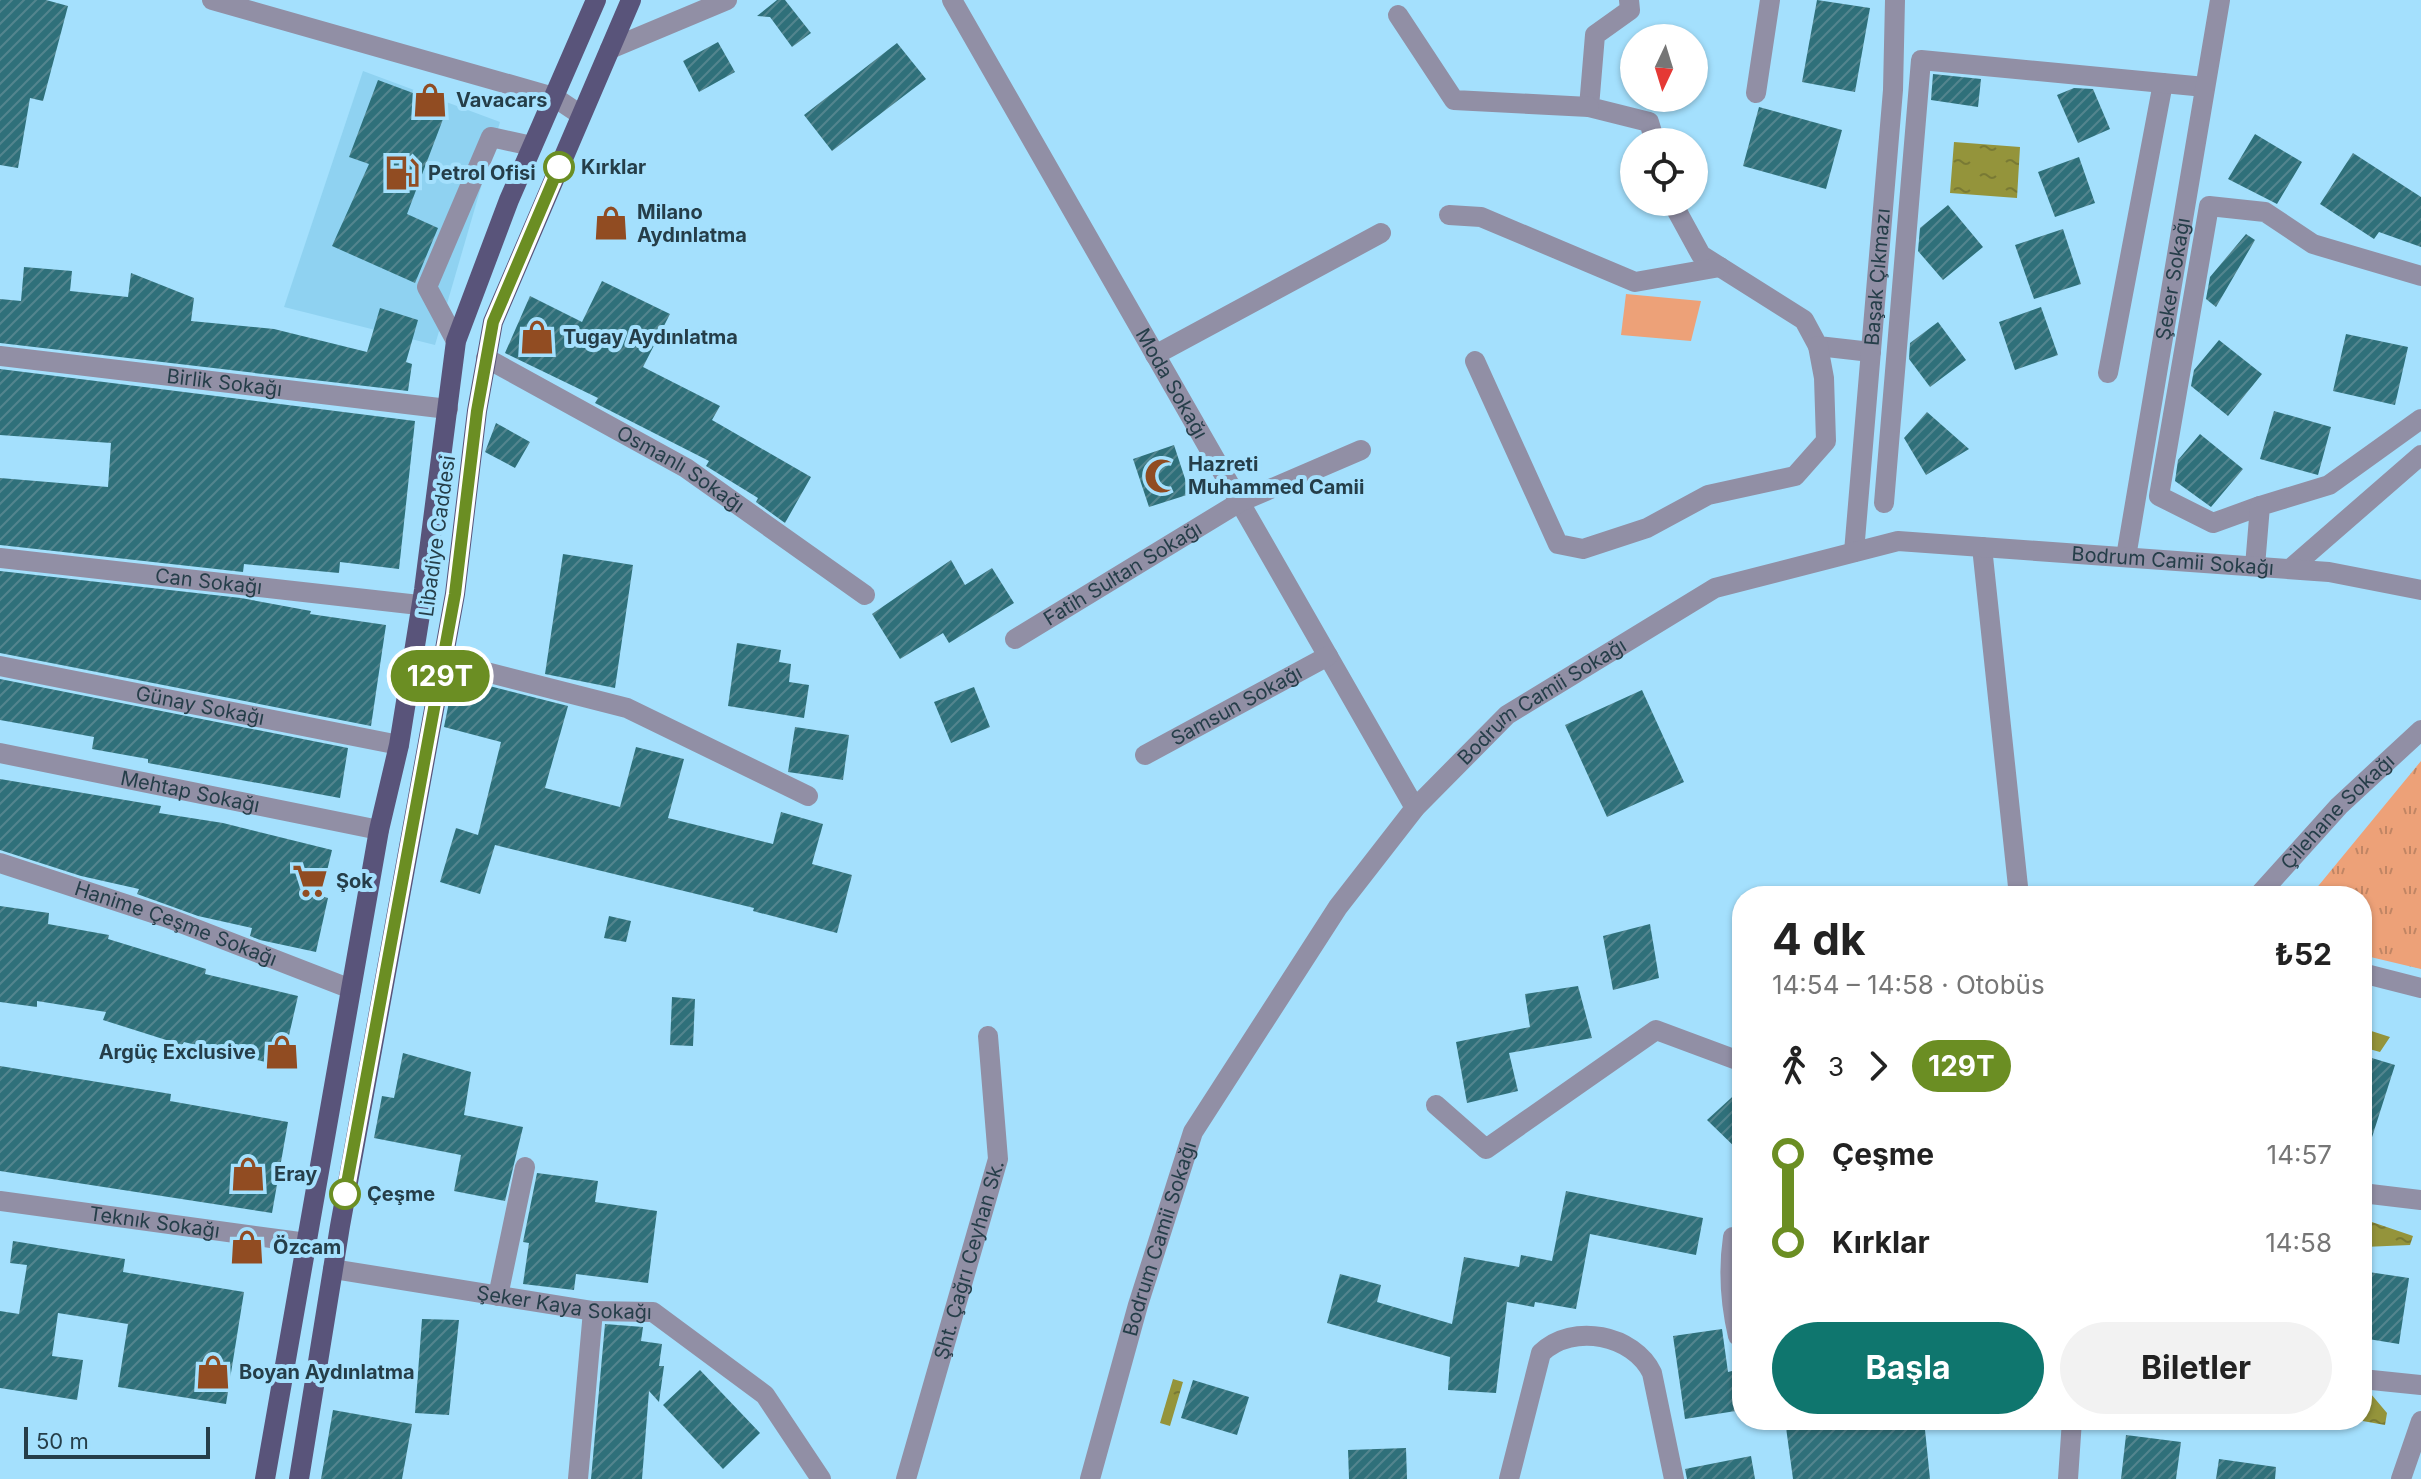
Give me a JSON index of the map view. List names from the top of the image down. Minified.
{"streets":{"main road":["Libadiye Caddesi"],"street":["Başak Çıkmazı","Şeker Sokağı","Birlik Sokağı","Moda Sokağı","Osmanlı Sokağı","Bodrum Camii Sokağı","Fatih Sultan Sokağı","Can Sokağı","Günay Sokağı","Samsun Sokağı","Mehtap Sokağı","Çilehane Sokağı","Hanime Çeşme Sokağı","Teknık Sokağı","Şht. Çağrı Ceyhan Sk.","Şeker Kaya Sokağı"]},"crossings":[["Başak Çıkmazı","Bodrum Camii Sokağı"],["Şeker Sokağı","Bodrum Camii Sokağı"],["Birlik Sokağı","Libadiye Caddesi"],["Moda Sokağı","Bodrum Camii Sokağı"],["Moda Sokağı","Fatih Sultan Sokağı"],["Moda Sokağı","Samsun Sokağı"],["Osmanlı Sokağı","Libadiye Caddesi"],["Libadiye Caddesi","Can Sokağı"],["Libadiye Caddesi","Günay Sokağı"],["Libadiye Caddesi","Mehtap Sokağı"],["Libadiye Caddesi","Hanime Çeşme Sokağı"],["Libadiye Caddesi","Teknık Sokağı"],["Libadiye Caddesi","Şeker Kaya Sokağı"]],"places":{"shop":["Vavacars","Milano Aydınlatma","Tugay Aydınlatma","Argüç Exclusive","Eray","Özcam","Boyan Aydınlatma"],"other":["Kırklar","Çeşme"],"fuel station":["Petrol Ofisi"],"mosque":["Hazreti Muhammed Camii"],"supermarket":["Şok"]},"lines":["bus line 129T"],"scale_bar":"50 m","north":"bottom","page":{"on_map":"129T","heading":["4 dk","14:54 – 14:58 · Otobüs","₺52"],"legs":["3","129T"],"list":[{"name":"Çeşme","value":"14:57"},{"name":"Kırklar","value":"14:58"}],"buttons":["Başla","Biletler"],"scale":"50 m"}}
